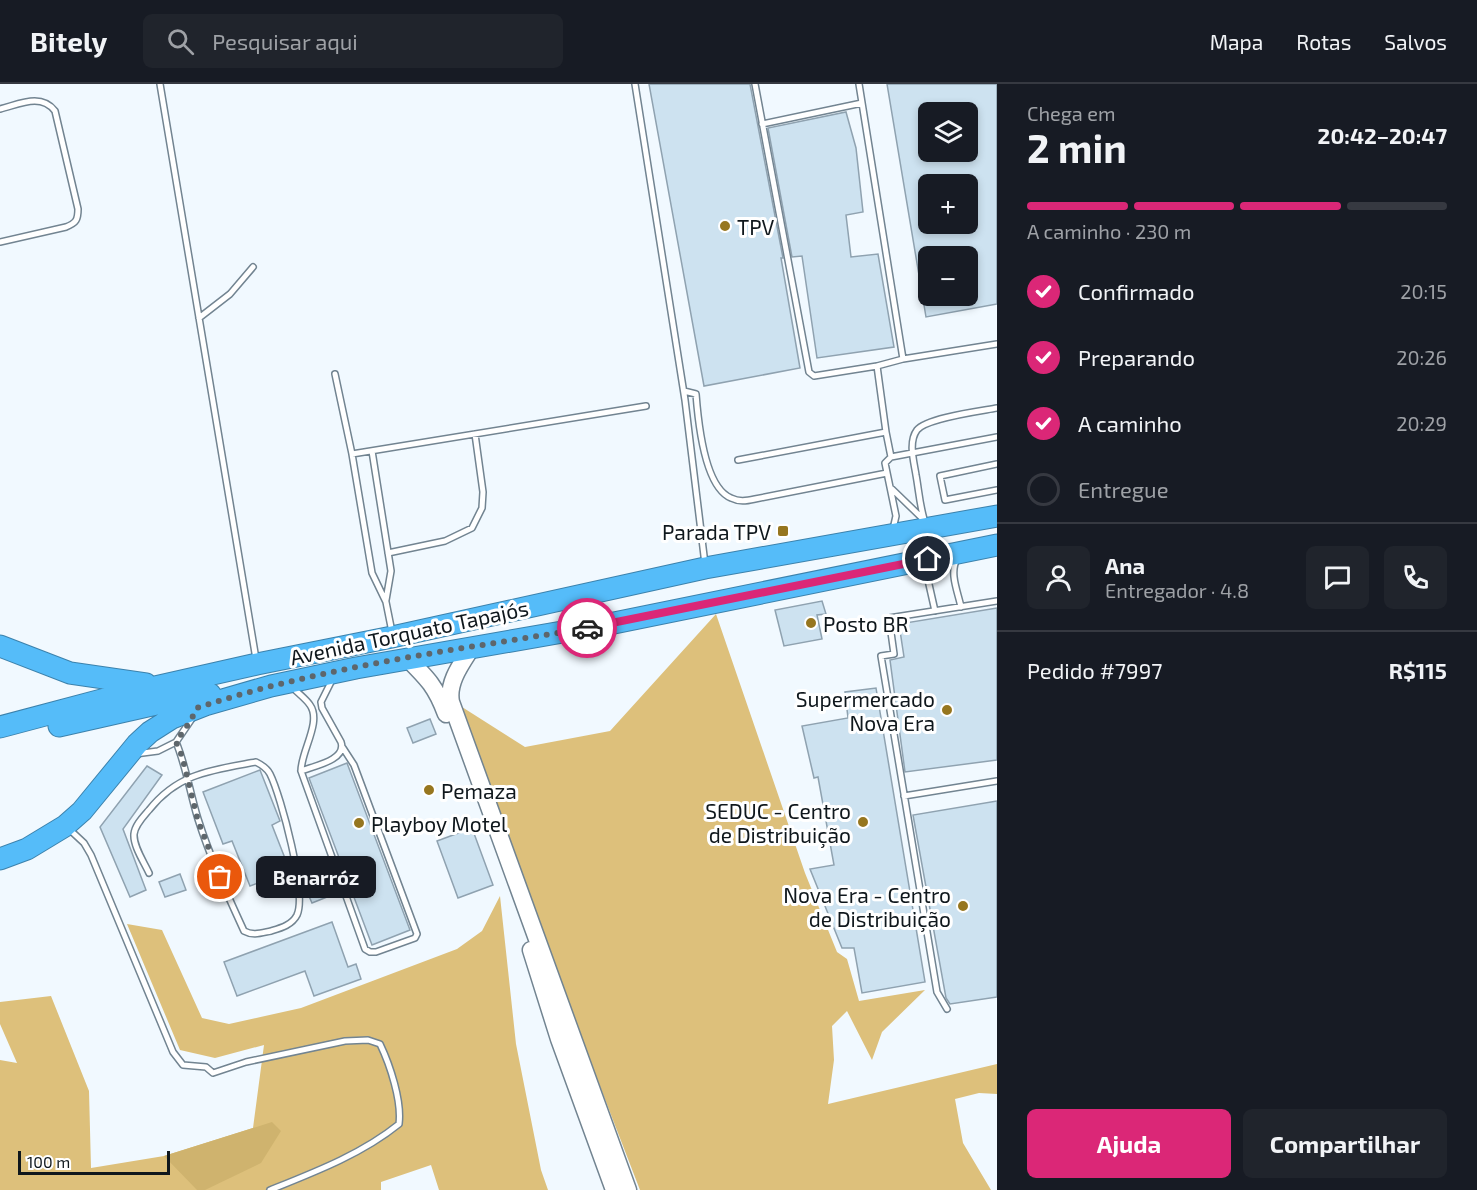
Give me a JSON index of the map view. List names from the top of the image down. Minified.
{"streets":{"highway":["Avenida Torquato Tapajós"]},"places":{"other":["TPV","Posto BR","Supermercado Nova Era","Pemaza","SEDUC - Centro de Distribuição","Playboy Motel","Benarróz","Nova Era - Centro de Distribuição"],"transit":["Parada TPV"]},"scale_bar":"100 m","page":{"header":"Bitely","search":"Pesquisar aqui","nav":["Mapa","Rotas","Salvos"],"heading":["2 min","Chega em","20:42–20:47"],"panel":["Ana","Entregador · 4.8","Pedido #7997","R$115"],"map_buttons":["+","−"],"bar":"A caminho · 230 m","list":[["Confirmado","20:15"],["Preparando","20:26"],["A caminho","20:29"],"Entregue"],"bubble":"Benarróz","buttons":["Ajuda","Compartilhar"],"scale":"100 m"}}
